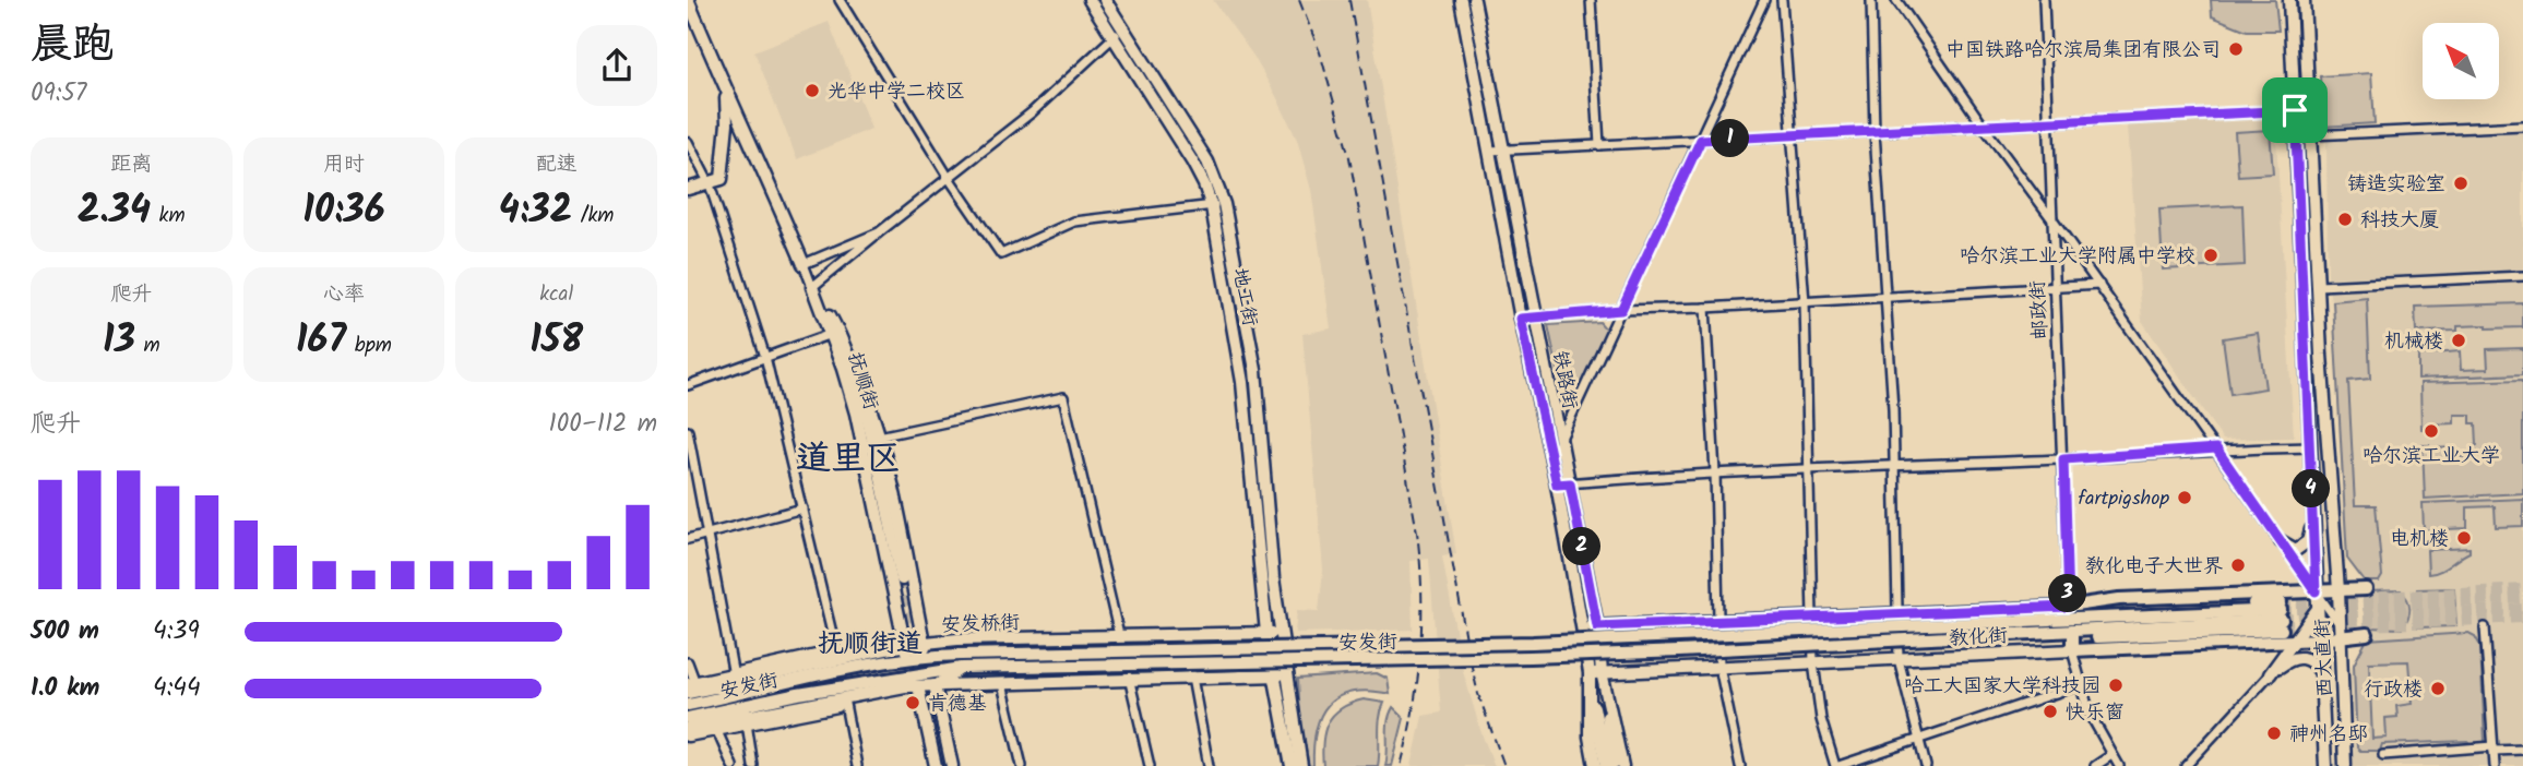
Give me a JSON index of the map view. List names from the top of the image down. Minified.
{"streets":{"highway":["教化街","安发街"],"main road":["地工街","铁路街","抚顺街","安发桥街","西大直街"],"street":["邮政街"]},"crossings":[["地工街","安发桥街"],["邮政街","教化街"],["铁路街","教化街"],["抚顺街","安发桥街"],["抚顺街","安发街"],["安发桥街","安发街"],["教化街","安发街"],["教化街","西大直街"]],"districts":["道里区","抚顺街道"],"places":["中国铁路哈尔滨局集团有限公司","光华中学二校区","铸造实验室","科技大厦","哈尔滨工业大学附属中学校","机械楼","哈尔滨工业大学","fartpigshop","电机楼","教化电子大世界","哈工大国家大学科技园","行政楼","肯德基","快乐窗","神州名邸"],"north":"top left","page":{"heading":["晨跑","09:57"],"pins":["1","4","2","3"],"stats":[["距离","2.34 km"],["用时","10:36"],["配速","4:32 /km"],["爬升","13 m"],["心率","167 bpm"],["kcal","158"]],"chart":["爬升","100–112 m"],"list":[{"name":"500 m","note":"4:39"},{"name":"1.0 km","note":"4:44"}]}}
